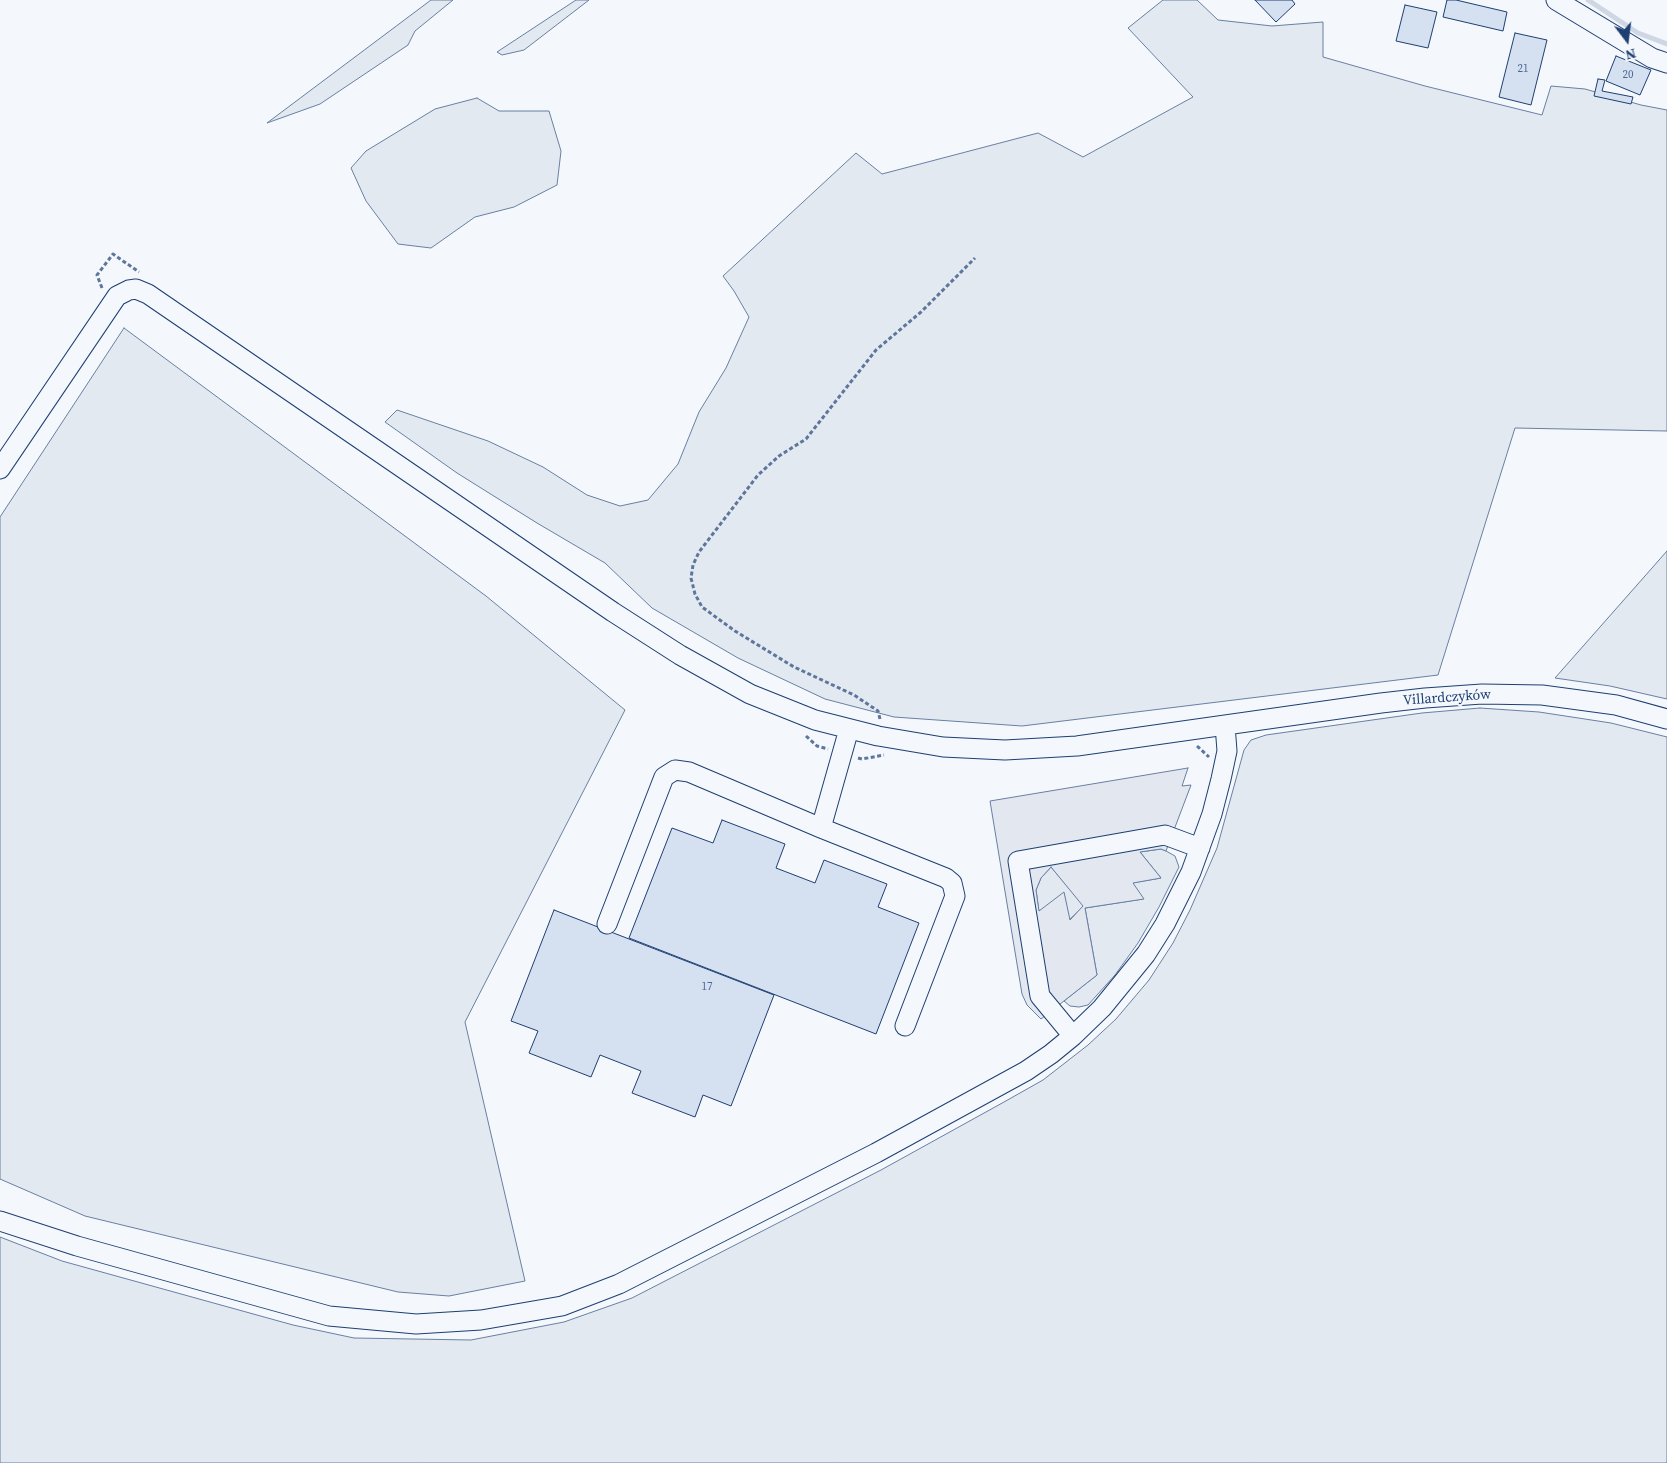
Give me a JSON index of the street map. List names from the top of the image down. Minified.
{"streets":{"street":["Villardczyków"]},"house_numbers":["21","20","17"],"north":"bottom"}
